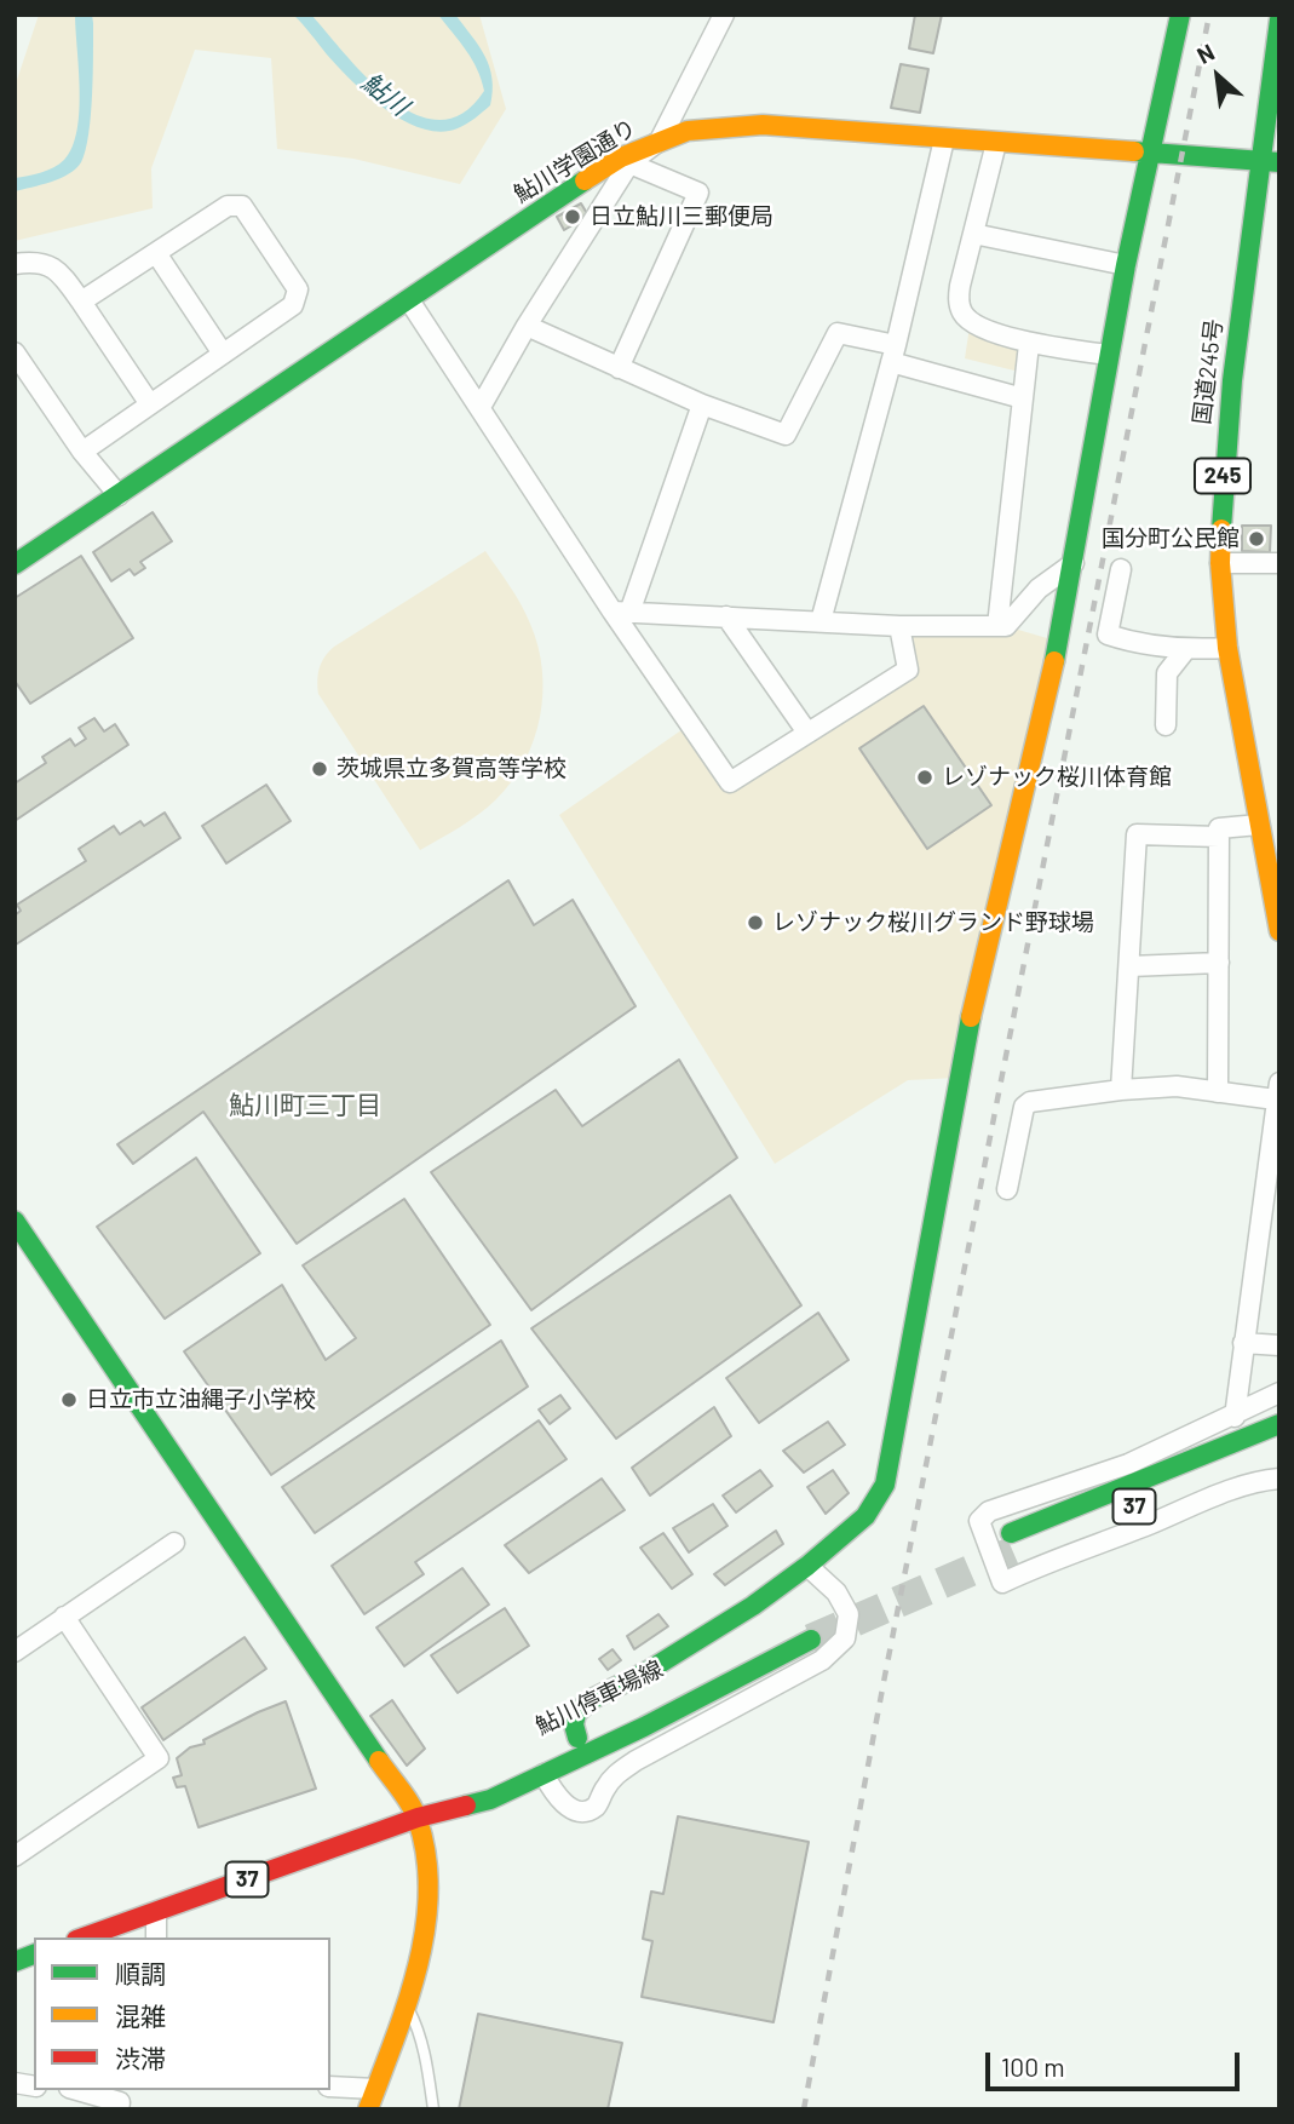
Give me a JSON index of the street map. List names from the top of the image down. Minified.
{"streets":{"main road":["鮎川学園通り","国道245号","245","37","鮎川停車場線"]},"crossings":[["鮎川学園通り","国道245号"]],"districts":["鮎川町三丁目"],"water":["鮎川"],"places":["日立鮎川三郵便局","国分町公民館","茨城県立多賀高等学校","レゾナック桜川体育館","レゾナック桜川グランド野球場","日立市立油縄子小学校"],"legend":["順調","混雑","渋滞"],"scale_bar":"100 m","north":"top left"}
